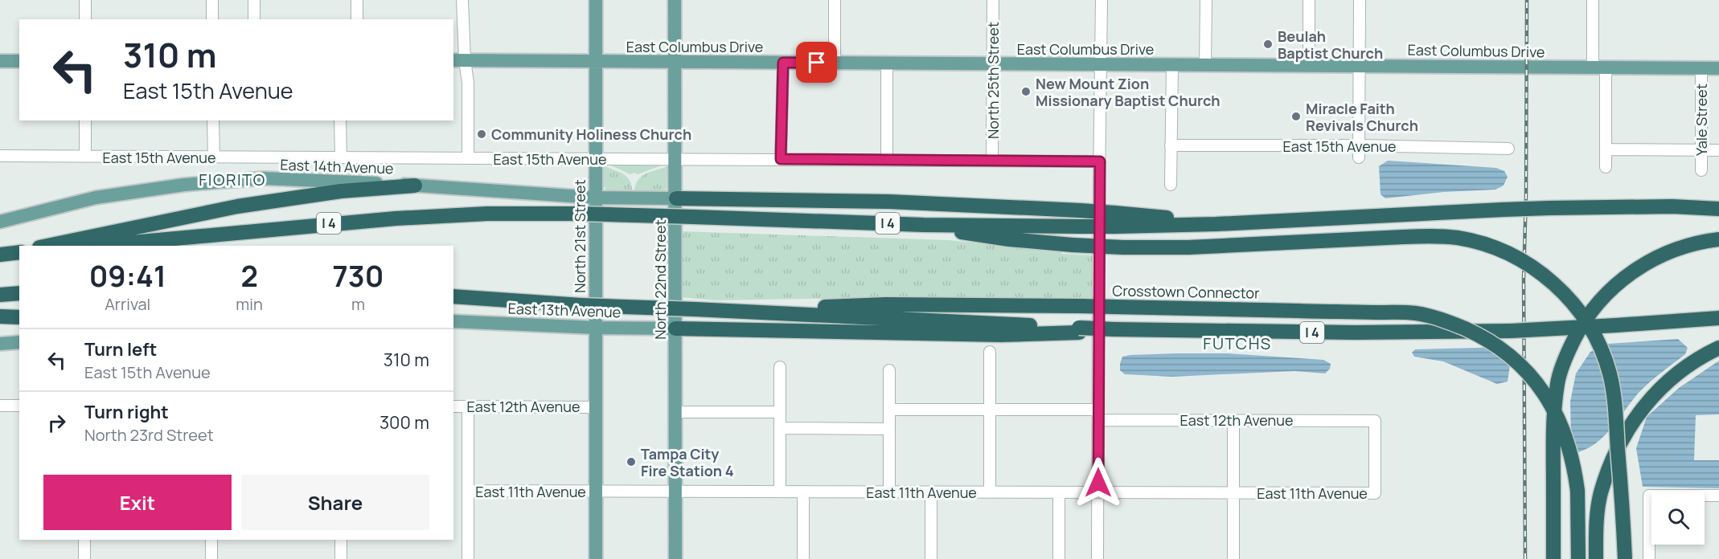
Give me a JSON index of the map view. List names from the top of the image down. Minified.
{"streets":{"highway":["I 4","Crosstown Connector"],"main road":["East Columbus Drive","East 14th Avenue","North 21st Street","North 22nd Street","East 13th Avenue"],"street":["North 25th Street","Yale Street","East 15th Avenue","East 12th Avenue","East 11th Avenue"]},"crossings":[["East Columbus Drive","North 25th Street"],["East Columbus Drive","Yale Street"],["East Columbus Drive","North 21st Street"],["East Columbus Drive","North 22nd Street"],["North 25th Street","East 15th Avenue"],["East 15th Avenue","North 21st Street"],["East 15th Avenue","North 22nd Street"],["East 14th Avenue","North 21st Street"],["East 14th Avenue","North 22nd Street"],["I 4","Crosstown Connector"],["North 21st Street","East 13th Avenue"],["North 21st Street","East 12th Avenue"],["North 21st Street","East 11th Avenue"],["North 22nd Street","East 13th Avenue"],["North 22nd Street","East 11th Avenue"],["East 12th Avenue","East 11th Avenue"]],"districts":["FIORITO","FUTCHS"],"places":["Beulah Baptist Church","New Mount Zion Missionary Baptist Church","Miracle Faith Revivals Church","Community Holiness Church","Tampa City Fire Station 4"],"page":{"turn":["310 m","East 15th Avenue"],"eta":["09:41","Arrival","2","min","730","m"],"list":[{"name":"Turn left","note":"East 15th Avenue","value":"310 m"},{"name":"Turn right","note":"North 23rd Street","value":"300 m"}],"buttons":["Exit","Share"]}}
